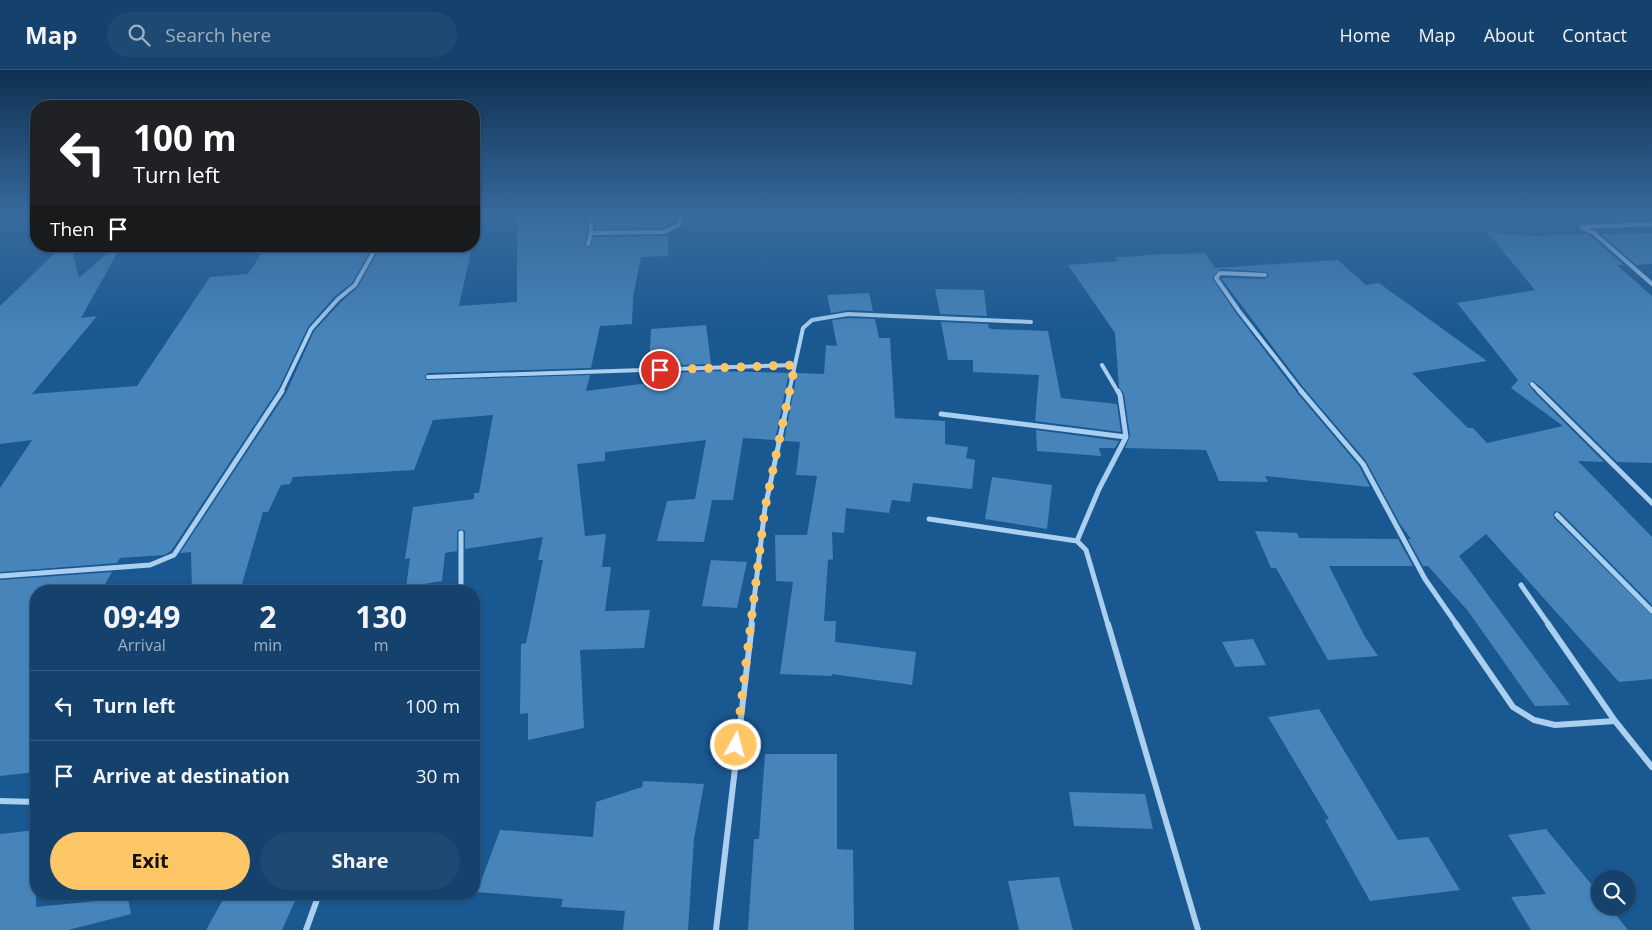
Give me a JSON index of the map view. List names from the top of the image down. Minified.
{"page":{"header":"Map","search":"Search here","nav":["Home","Map","About","Contact"],"turn":["100 m","Turn left"],"then":"Then","eta":["09:49","Arrival","2","min","130","m"],"list":[{"name":"Turn left","value":"100 m"},{"name":"Arrive at destination","value":"30 m"}],"buttons":["Exit","Share"]}}
